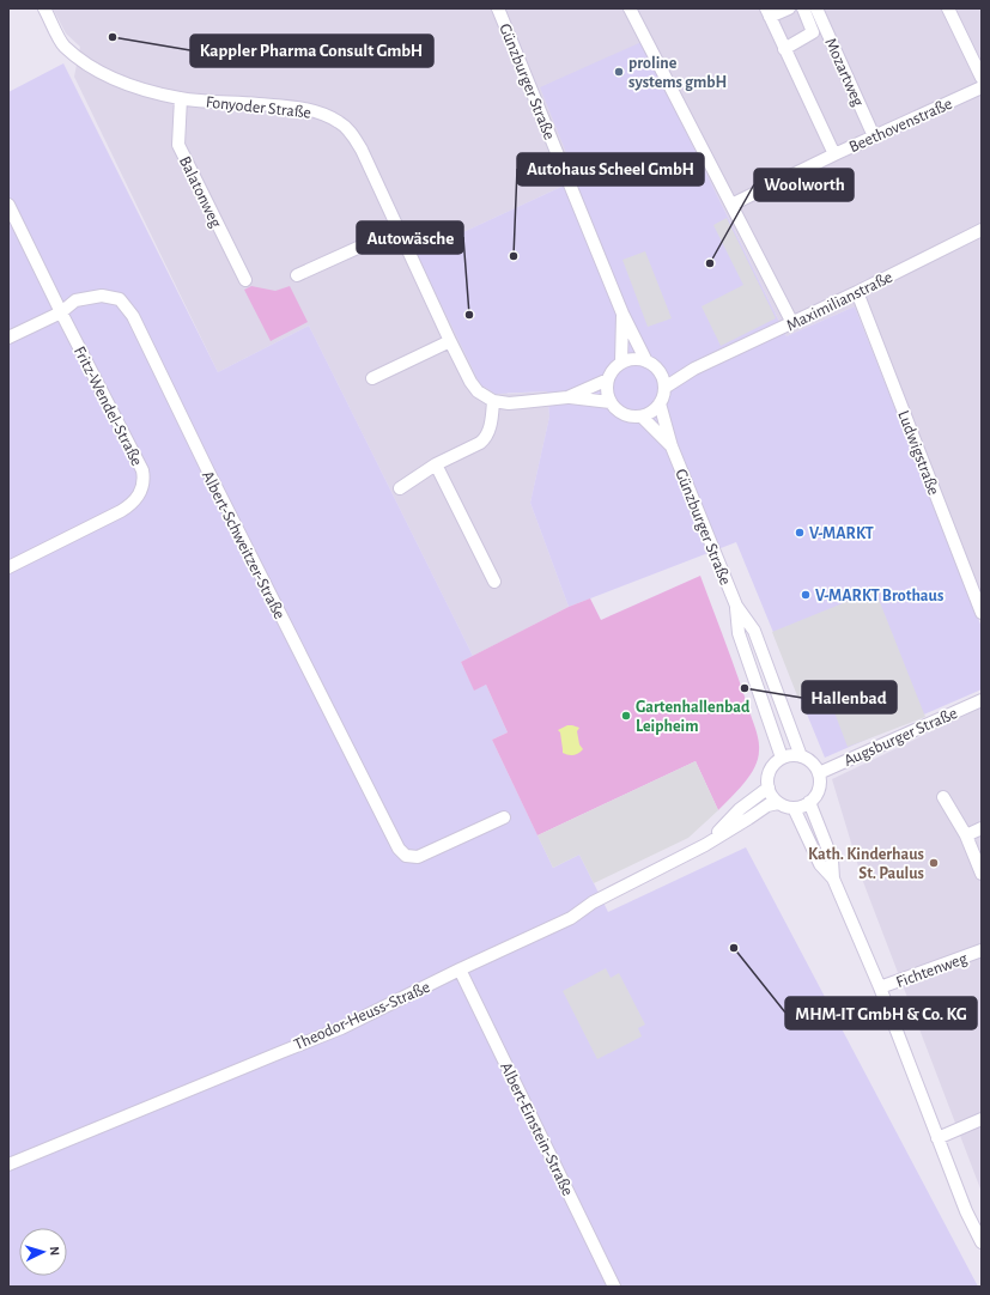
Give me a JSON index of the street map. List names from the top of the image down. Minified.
{"streets":{"street":["Mozartweg","Günzburger Straße","Fonyoder Straße","Beethovenstraße","Balatonweg","Maximilianstraße","Fritz-Wendel-Straße","Ludwigstraße","Albert-Schweitzer-Straße","Augsburger Straße","Fichtenweg","Theodor-Heuss-Straße","Albert-Einstein-Straße"]},"crossings":[["Mozartweg","Beethovenstraße"],["Günzburger Straße","Maximilianstraße"],["Günzburger Straße","Augsburger Straße"],["Günzburger Straße","Theodor-Heuss-Straße"],["Fonyoder Straße","Balatonweg"],["Maximilianstraße","Ludwigstraße"],["Fritz-Wendel-Straße","Albert-Schweitzer-Straße"],["Augsburger Straße","Theodor-Heuss-Straße"],["Theodor-Heuss-Straße","Albert-Einstein-Straße"]],"places":["Kappler Pharma Consult GmbH","proline systems gmbH","Autohaus Scheel GmbH","Woolworth","Autowäsche","V-MARKT","V-MARKT Brothaus","Hallenbad","Gartenhallenbad Leipheim","Kath. Kinderhaus St. Paulus","MHM-IT GmbH & Co. KG"],"north":"right"}
